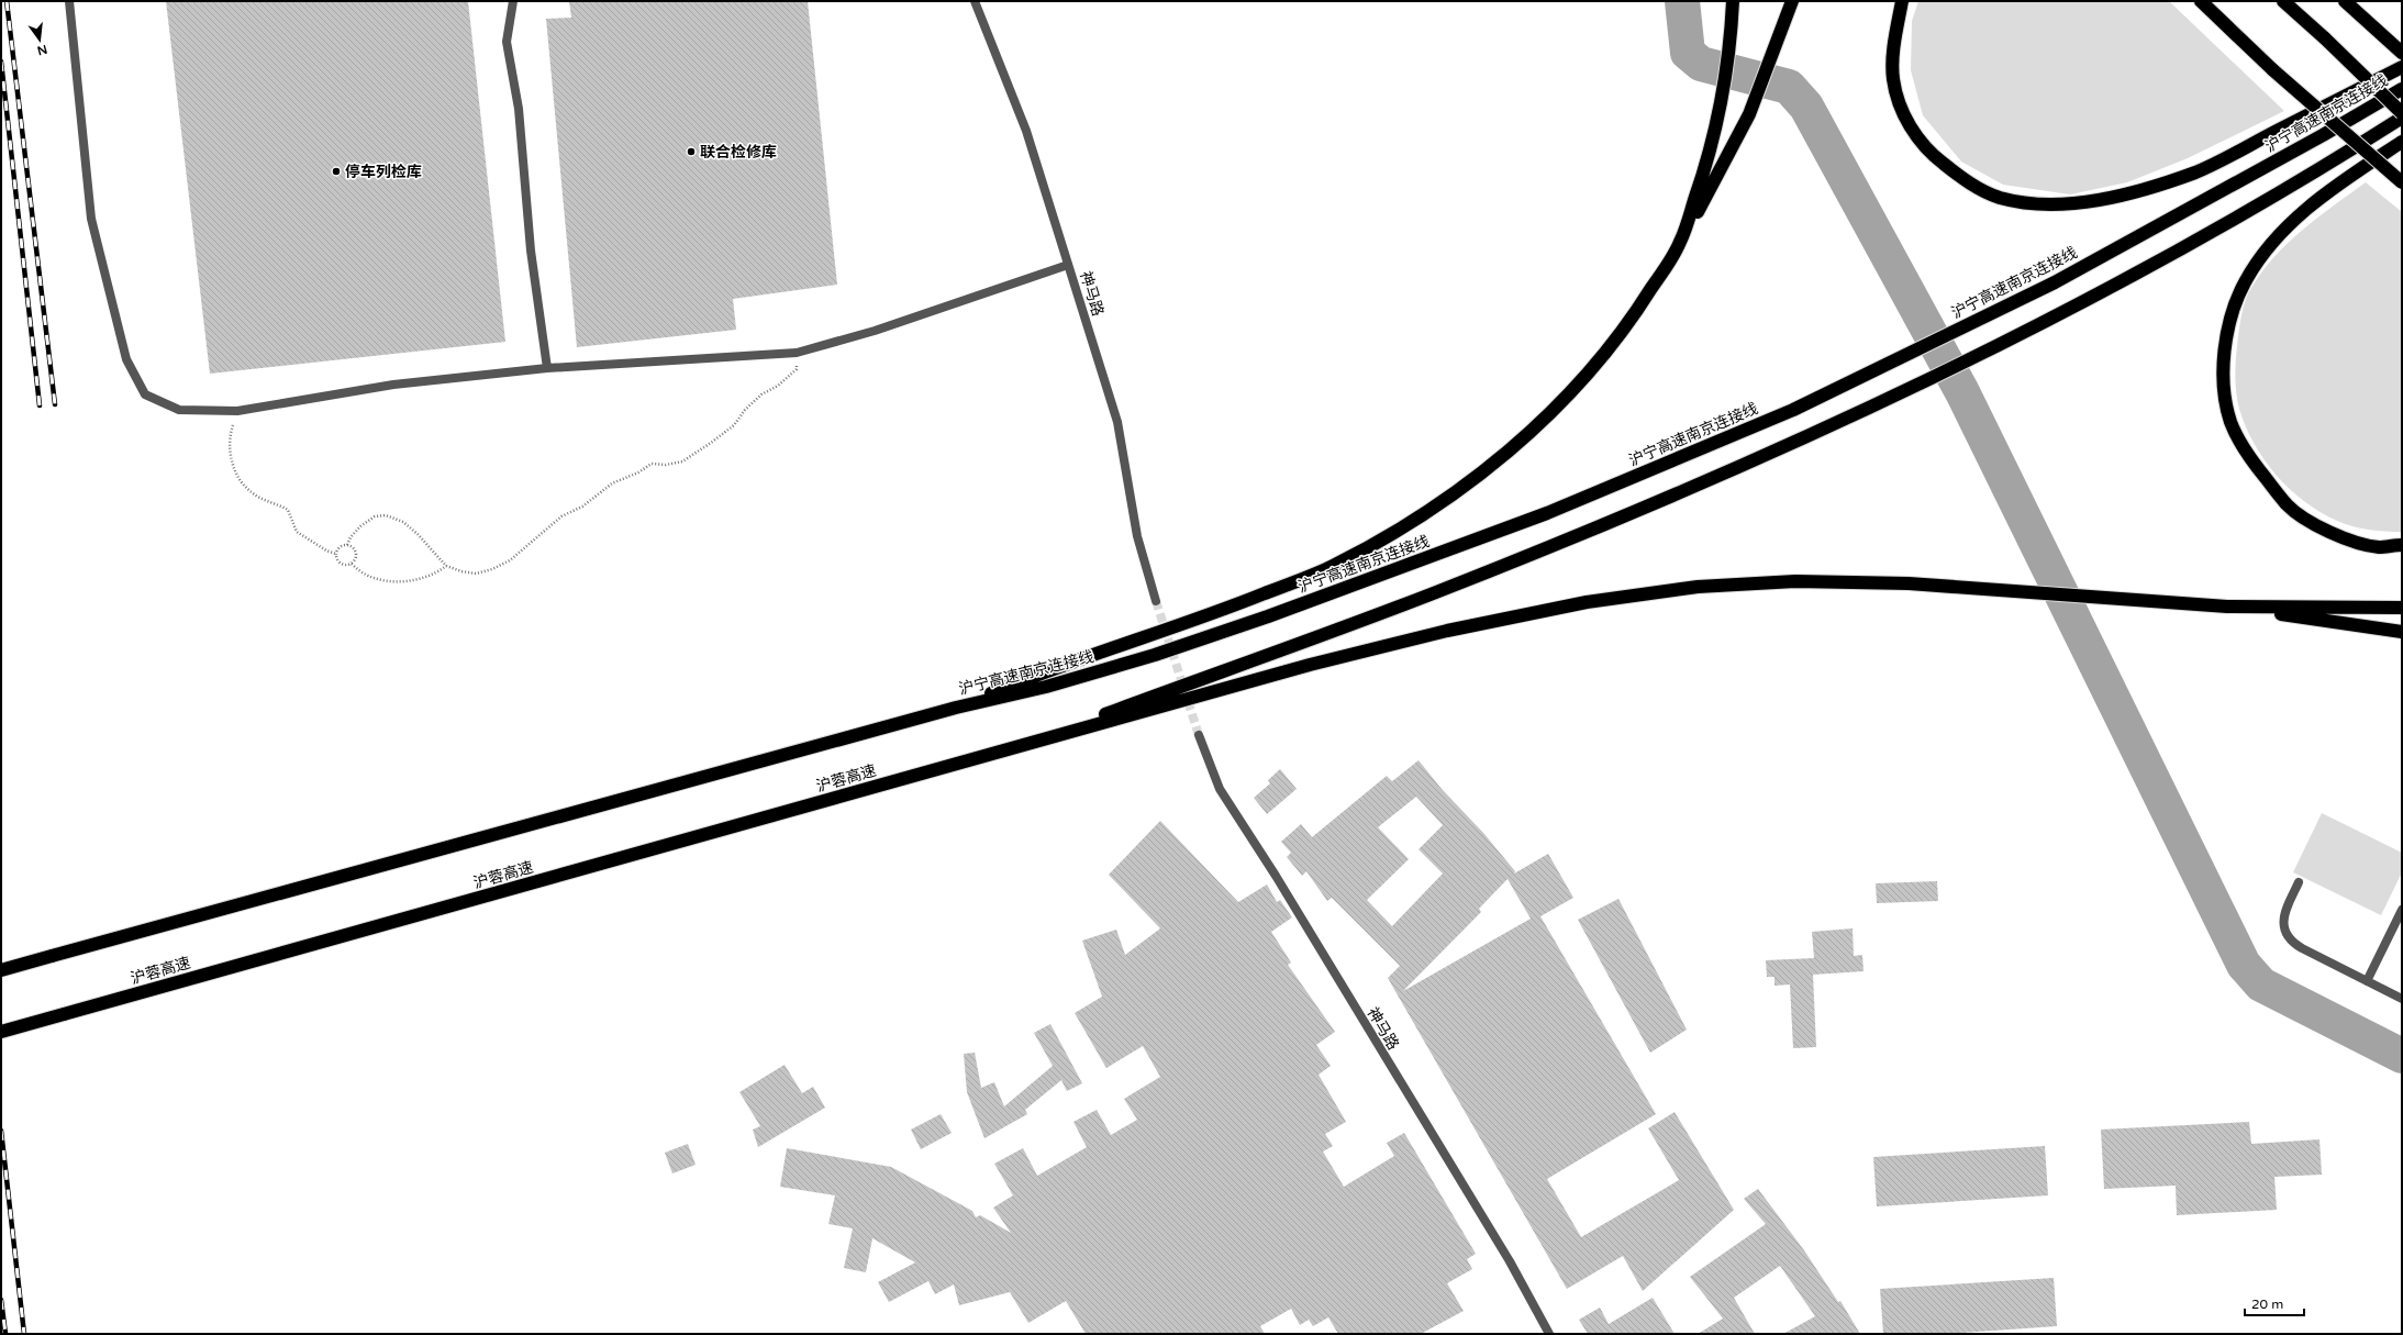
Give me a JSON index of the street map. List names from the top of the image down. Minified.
{"streets":{"highway":["沪宁高速南京连接线","沪蓉高速"],"street":["神马路"]},"places":["联合检修库","停车列检库"],"scale_bar":"20 m","north":"bottom"}
